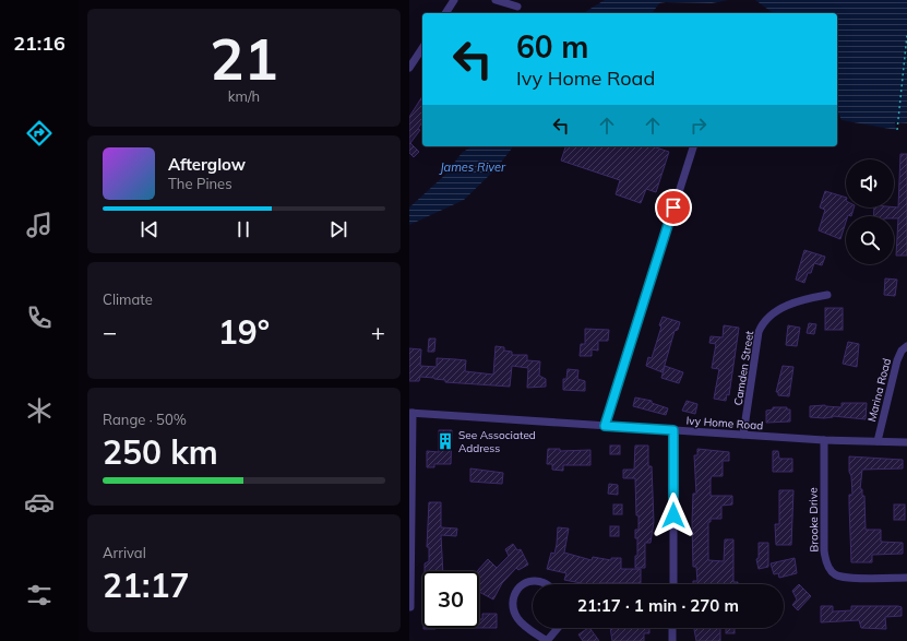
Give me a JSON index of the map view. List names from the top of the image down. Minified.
{"streets":{"street":["Camden Street","Marina Road","Ivy Home Road","Brooke Drive"]},"crossings":[["Camden Street","Ivy Home Road"],["Marina Road","Ivy Home Road"],["Ivy Home Road","Brooke Drive"]],"water":["James River"],"places":{"building":["See Associated Address"]},"page":{"tabs":"21:16","tile":[["21","km/h"],"Climate",["Range · 50%","250 km"],["Arrival","21:17"]],"turn":["60 m","Ivy Home Road"],"song":["Afterglow","The Pines"],"heat":["−","19°","+"],"limit":"30","trip":"21:17 · 1 min · 270 m"}}
